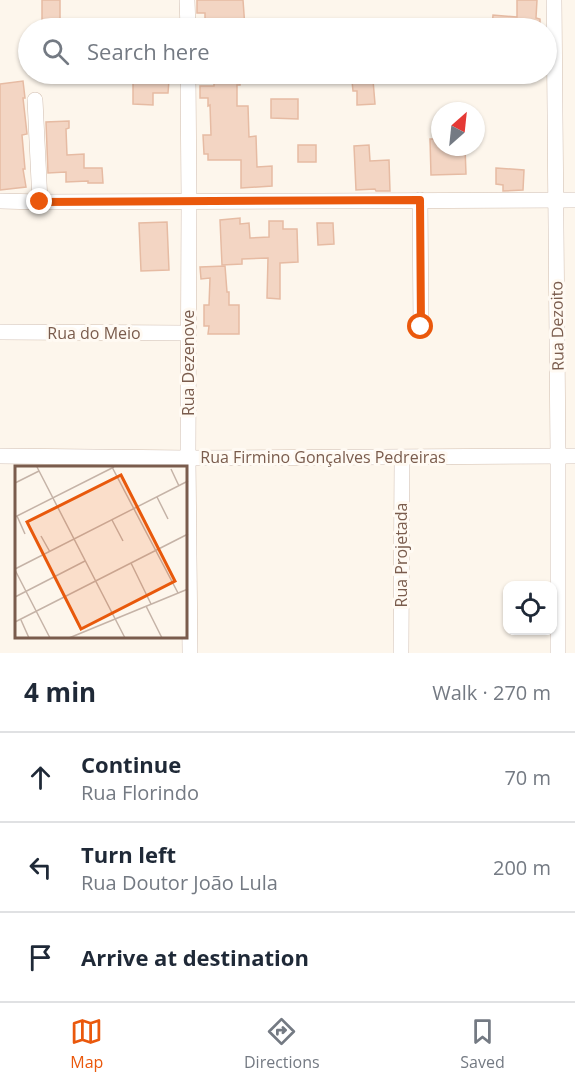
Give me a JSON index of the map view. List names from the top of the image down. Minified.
{"streets":{"street":["Rua Dezoito","Rua do Meio","Rua Dezenove","Rua Firmino Gonçalves Pedreiras","Rua Projetada"]},"crossings":[["Rua Dezoito","Rua Firmino Gonçalves Pedreiras"],["Rua do Meio","Rua Dezenove"],["Rua Dezenove","Rua Firmino Gonçalves Pedreiras"],["Rua Firmino Gonçalves Pedreiras","Rua Projetada"]],"north":"top right","page":{"search":"Search here","heading":["4 min","Walk · 270 m"],"list":[["Continue","Rua Florindo","70 m"],["Turn left","Rua Doutor João Lula","200 m"],"Arrive at destination"],"nav":["Map","Directions","Saved"]}}
